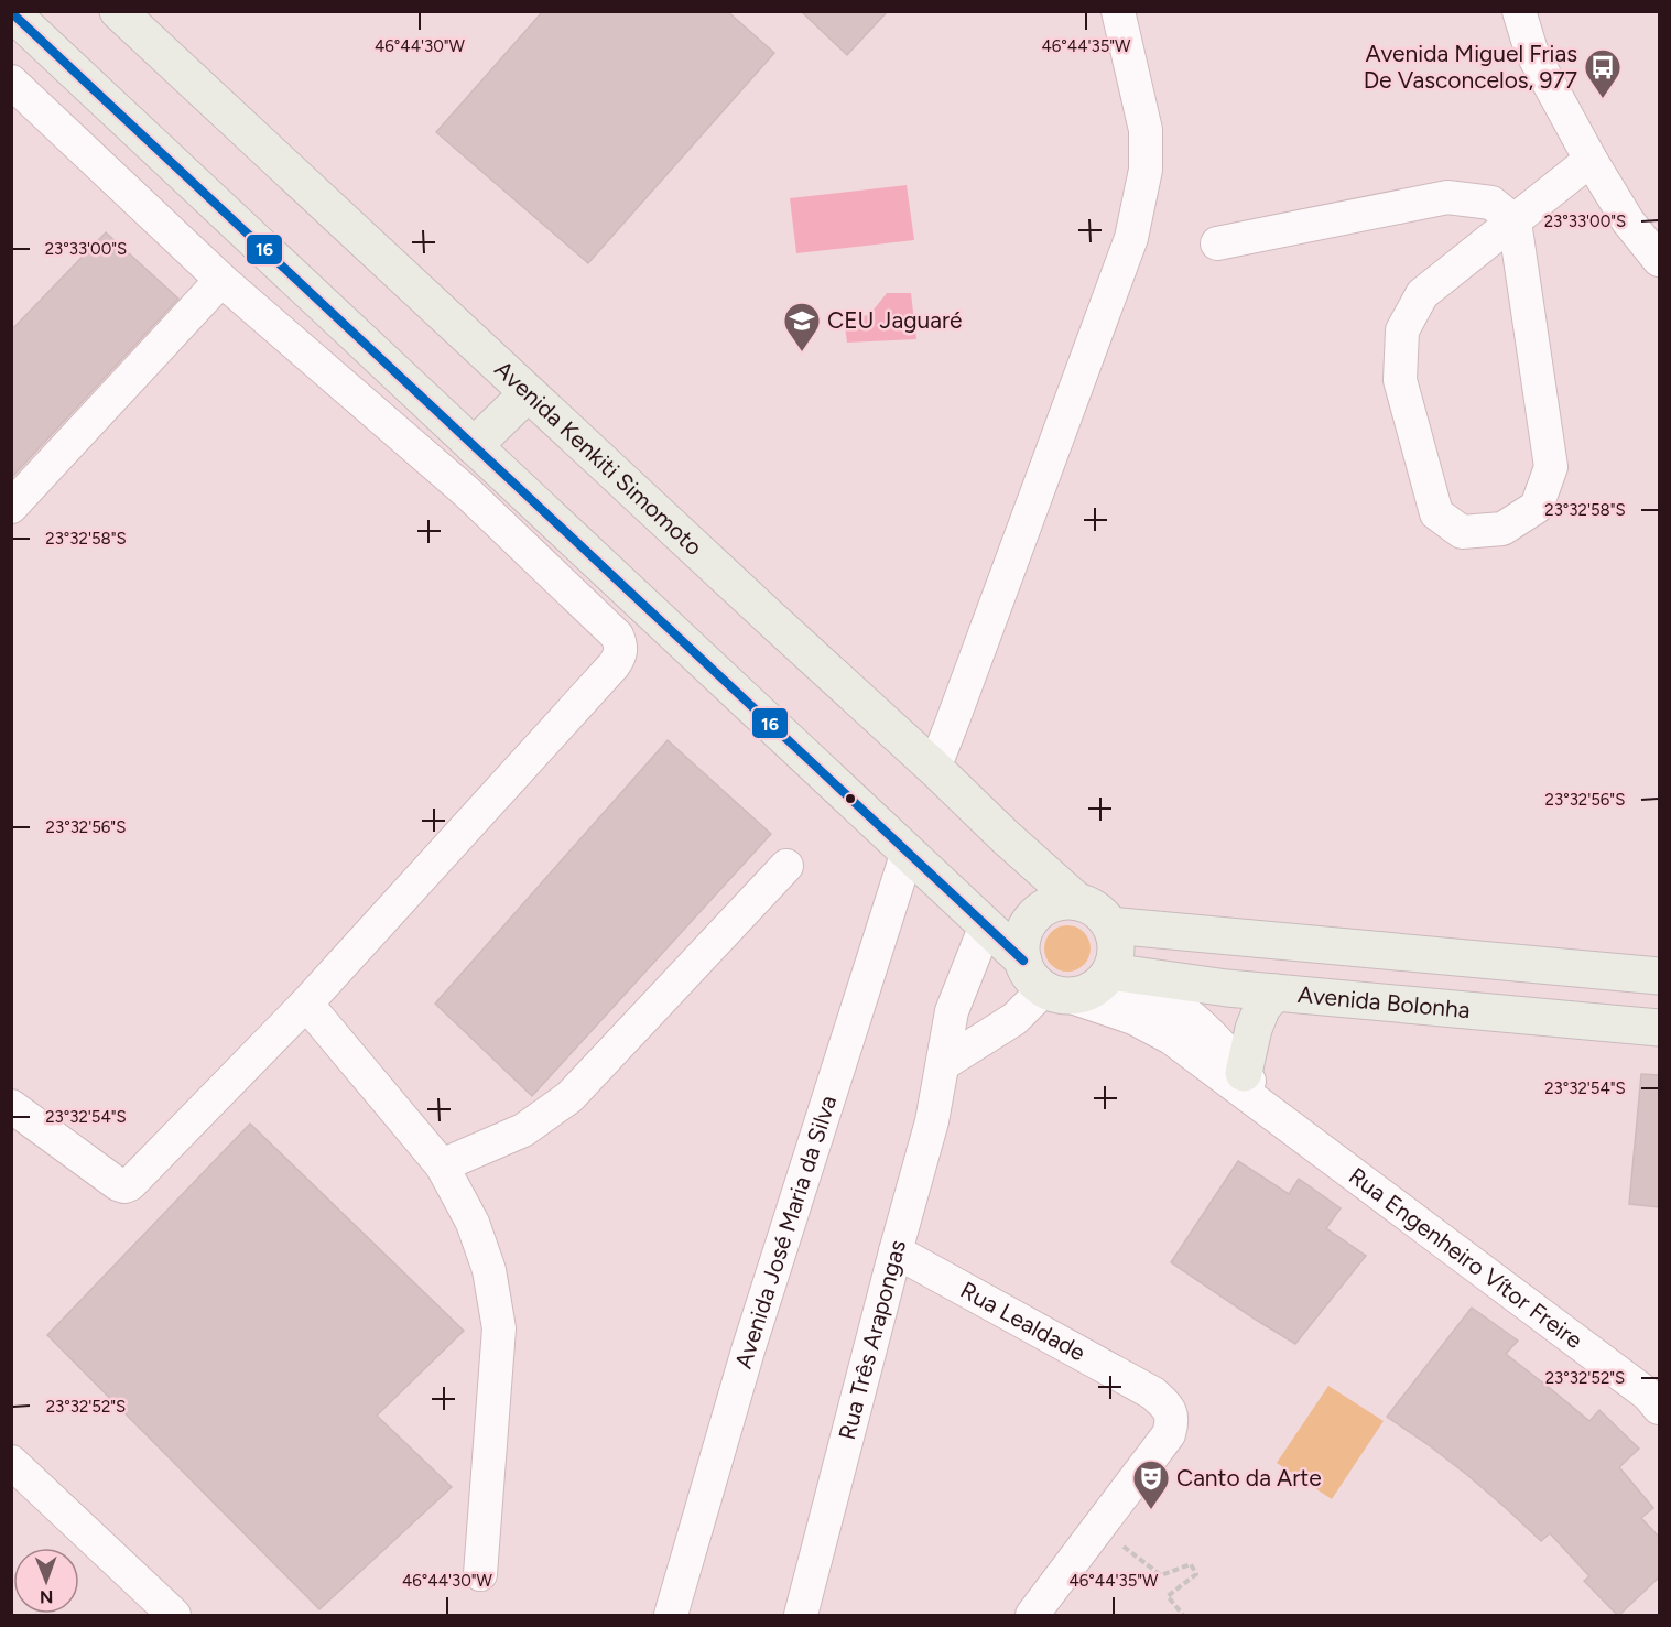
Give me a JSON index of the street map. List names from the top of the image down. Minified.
{"streets":{"main road":["Avenida Kenkiti Simomoto","Avenida Bolonha"],"street":["Avenida José Maria da Silva","Rua Engenheiro Vítor Freire","Rua Lealdade","Rua Três Arapongas"]},"crossings":[["Avenida Kenkiti Simomoto","Avenida Bolonha"],["Avenida Kenkiti Simomoto","Rua Engenheiro Vítor Freire"],["Avenida Bolonha","Rua Engenheiro Vítor Freire"],["Rua Lealdade","Rua Três Arapongas"]],"places":{"bus stop":["Avenida Miguel Frias De Vasconcelos, 977"],"school or university":["CEU Jaguaré"],"theatre":["Canto da Arte"]},"lines":["transit line 16"],"north":"bottom","coordinates":["46°44'30\"W","46°44'35\"W","23°33'00\"S","23°32'58\"S","23°32'56\"S","23°32'54\"S","23°32'52\"S"]}
